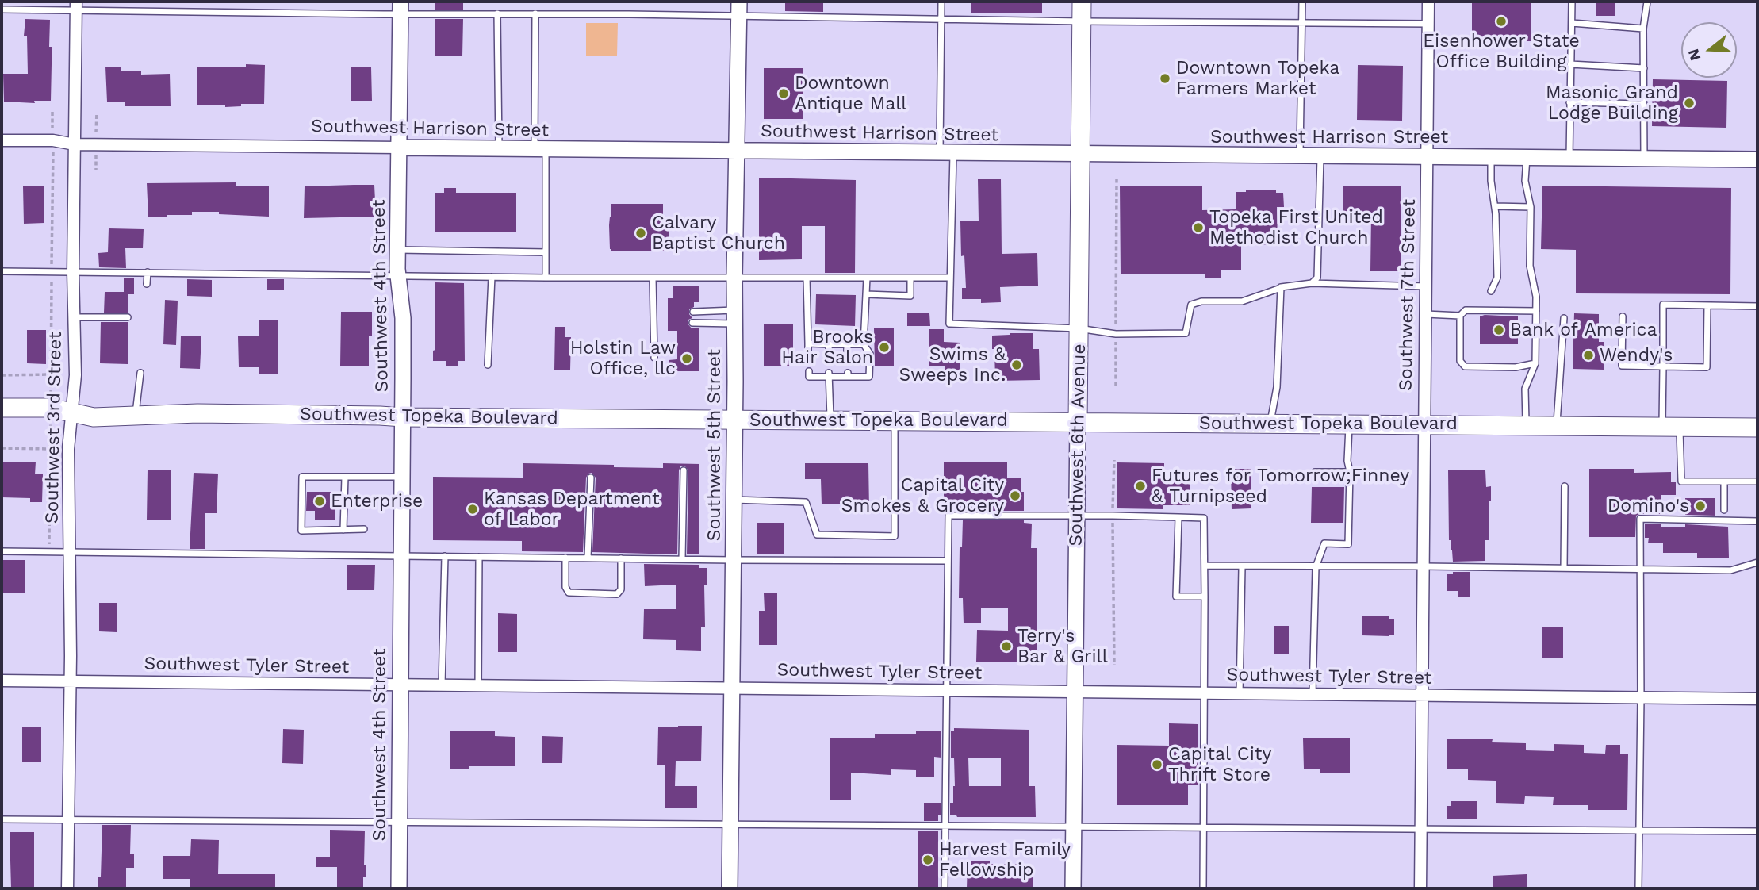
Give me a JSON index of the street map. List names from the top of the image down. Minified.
{"streets":{"main road":["Southwest Topeka Boulevard","Southwest 6th Avenue"],"street":["Southwest Harrison Street","Southwest 7th Street","Southwest 4th Street","Southwest 3rd Street","Southwest 5th Street","Southwest Tyler Street"]},"crossings":[["Southwest Harrison Street","Southwest 7th Street"],["Southwest Harrison Street","Southwest 4th Street"],["Southwest Harrison Street","Southwest 3rd Street"],["Southwest Harrison Street","Southwest 5th Street"],["Southwest Harrison Street","Southwest 6th Avenue"],["Southwest 7th Street","Southwest Topeka Boulevard"],["Southwest 7th Street","Southwest Tyler Street"],["Southwest 4th Street","Southwest Topeka Boulevard"],["Southwest 4th Street","Southwest Tyler Street"],["Southwest Topeka Boulevard","Southwest 3rd Street"],["Southwest Topeka Boulevard","Southwest 5th Street"],["Southwest Topeka Boulevard","Southwest 6th Avenue"],["Southwest 3rd Street","Southwest Tyler Street"],["Southwest 5th Street","Southwest Tyler Street"],["Southwest 6th Avenue","Southwest Tyler Street"]],"places":["Eisenhower State Office Building","Downtown Topeka Farmers Market","Downtown Antique Mall","Masonic Grand Lodge Building","Topeka First United Methodist Church","Calvary Baptist Church","Bank of America","Brooks Hair Salon","Wendy's","Holstin Law Office, llc","Swims & Sweeps Inc.","Futures for Tomorrow;Finney & Turnipseed","Capital City Smokes & Grocery","Enterprise","Domino's","Kansas Department of Labor","Terry's Bar & Grill","Capital City Thrift Store","Harvest Family Fellowship"],"north":"left"}
